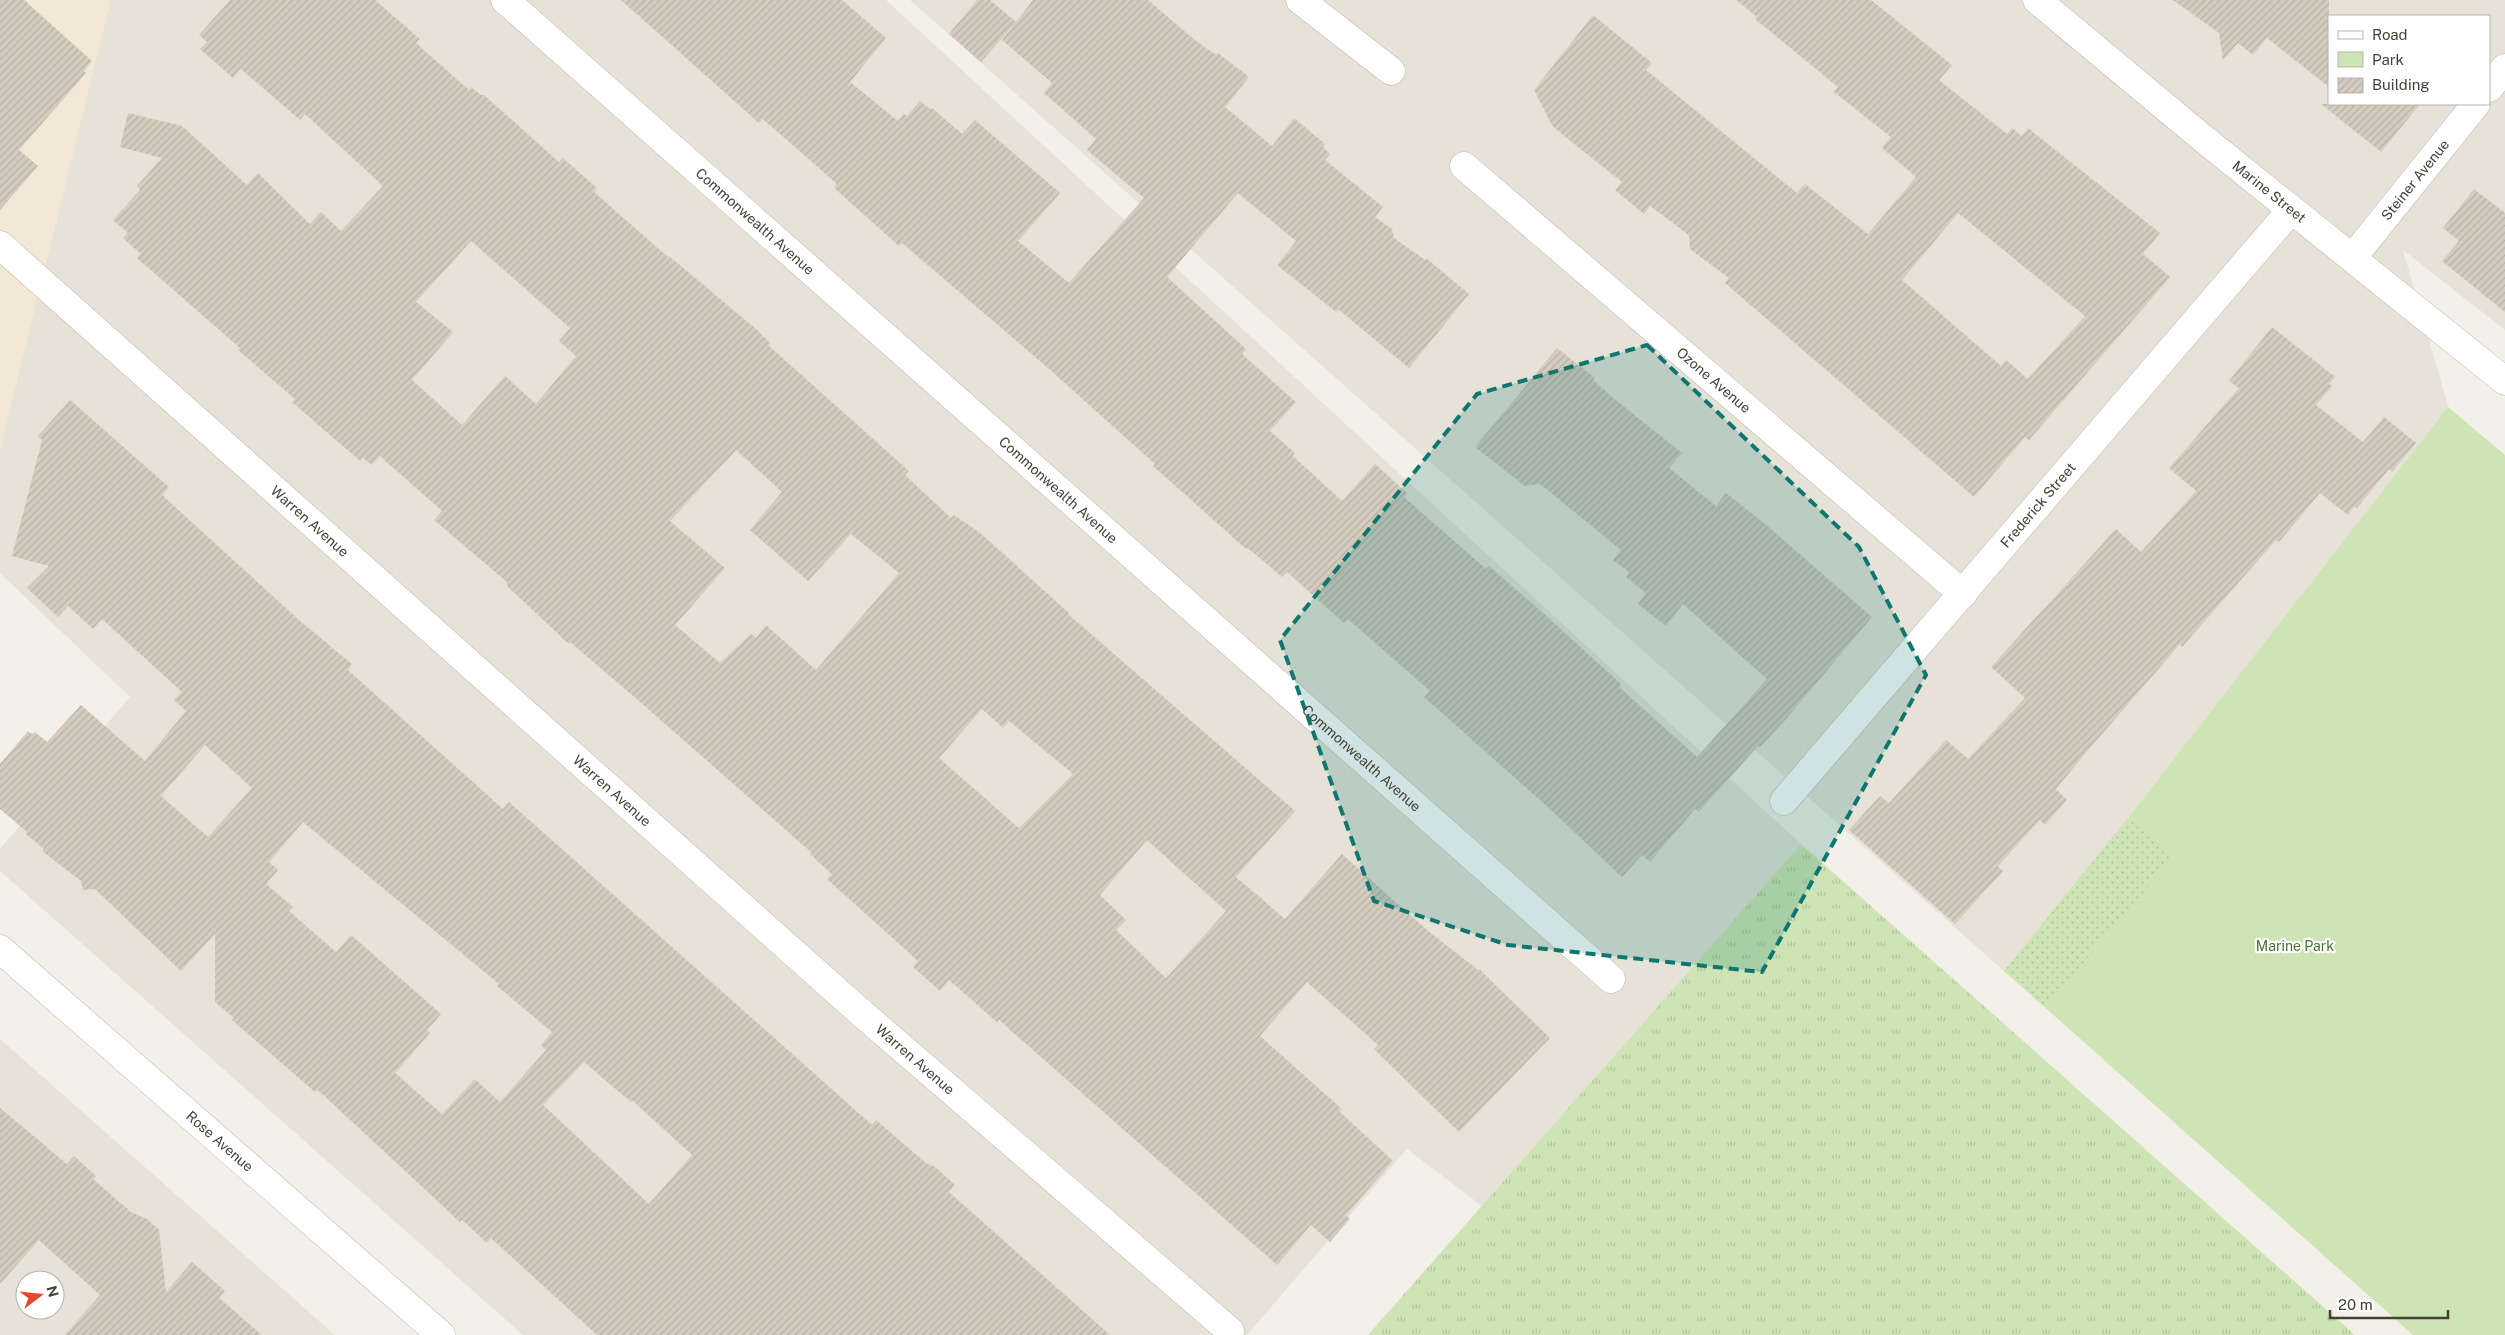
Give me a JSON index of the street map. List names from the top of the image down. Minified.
{"streets":{"street":["Steiner Avenue","Marine Street","Commonwealth Avenue","Ozone Avenue","Frederick Street","Warren Avenue","Rose Avenue"]},"crossings":[["Steiner Avenue","Marine Street"],["Marine Street","Frederick Street"],["Ozone Avenue","Frederick Street"]],"parks":["Marine Park"],"legend":["Road","Park","Building"],"scale_bar":"20 m","north":"right"}
